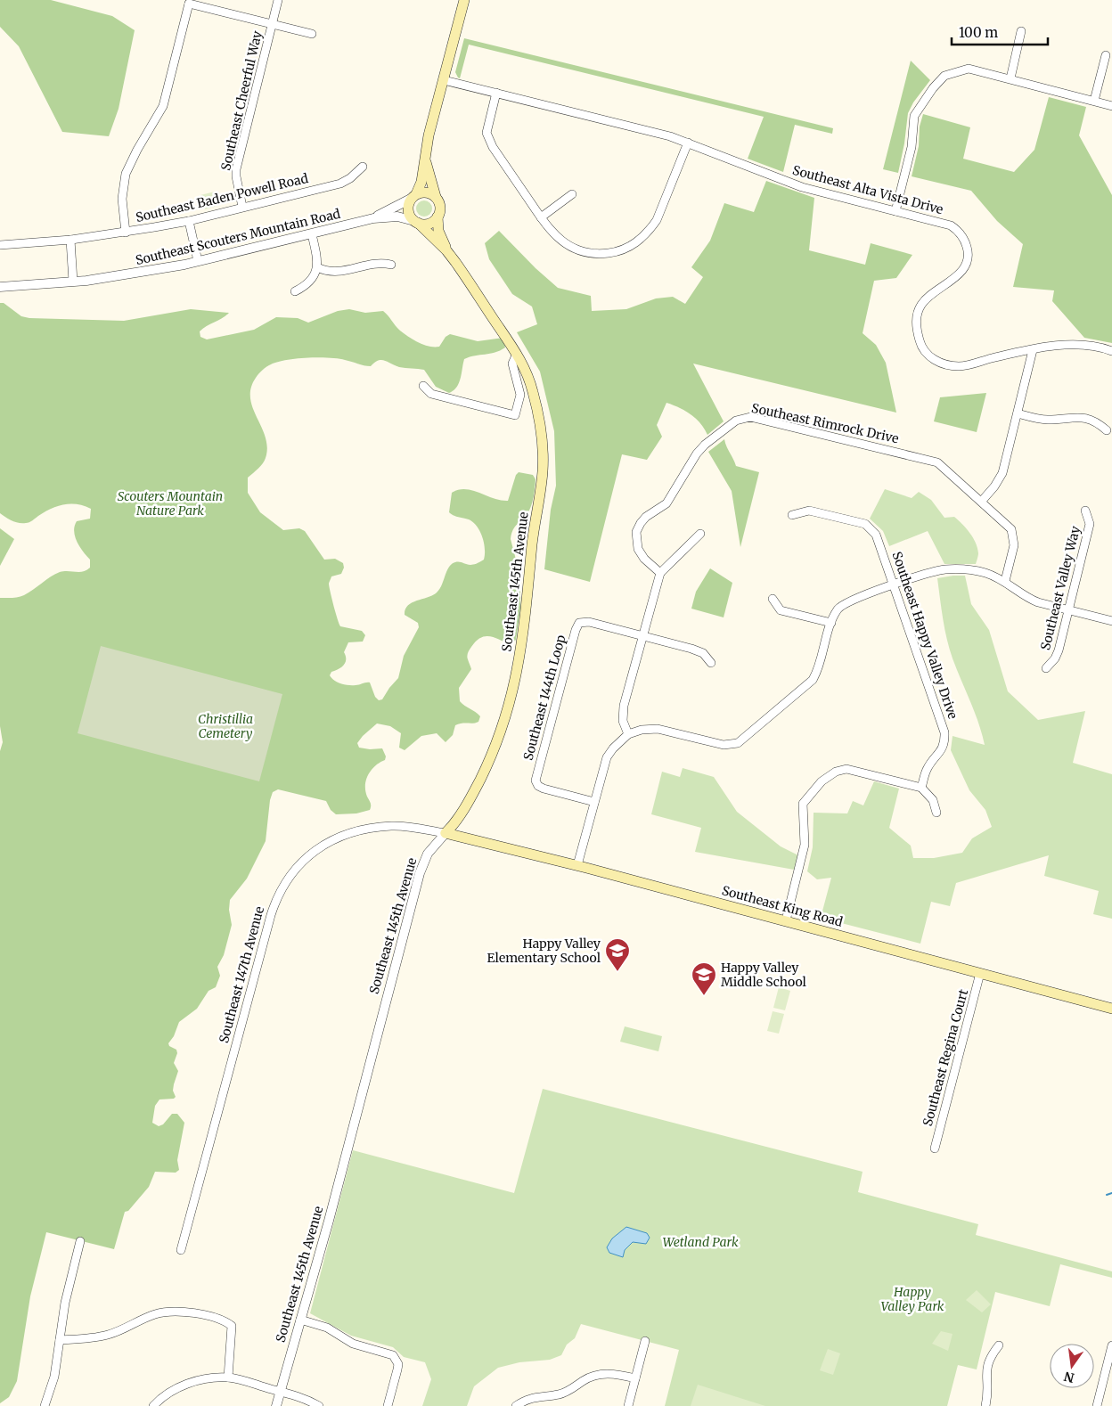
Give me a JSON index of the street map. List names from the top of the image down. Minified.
{"streets":{"main road":["Southeast 145th Avenue","Southeast King Road"],"street":["Southeast Cheerful Way","Southeast Alta Vista Drive","Southeast Baden Powell Road","Southeast Scouters Mountain Road","Southeast Rimrock Drive","Southeast Valley Way","Southeast Happy Valley Drive","Southeast 144th Loop","Southeast 147th Avenue","Southeast Regina Court"]},"crossings":[["Southeast Cheerful Way","Southeast Baden Powell Road"],["Southeast Scouters Mountain Road","Southeast 145th Avenue"],["Southeast 145th Avenue","Southeast King Road"],["Southeast 145th Avenue","Southeast 147th Avenue"],["Southeast King Road","Southeast 147th Avenue"],["Southeast King Road","Southeast Regina Court"]],"parks":["Scouters Mountain Nature Park","Christillia Cemetery","Wetland Park","Happy Valley Park"],"places":{"school or university":["Happy Valley Elementary School","Happy Valley Middle School"]},"scale_bar":"100 m","north":"bottom"}
